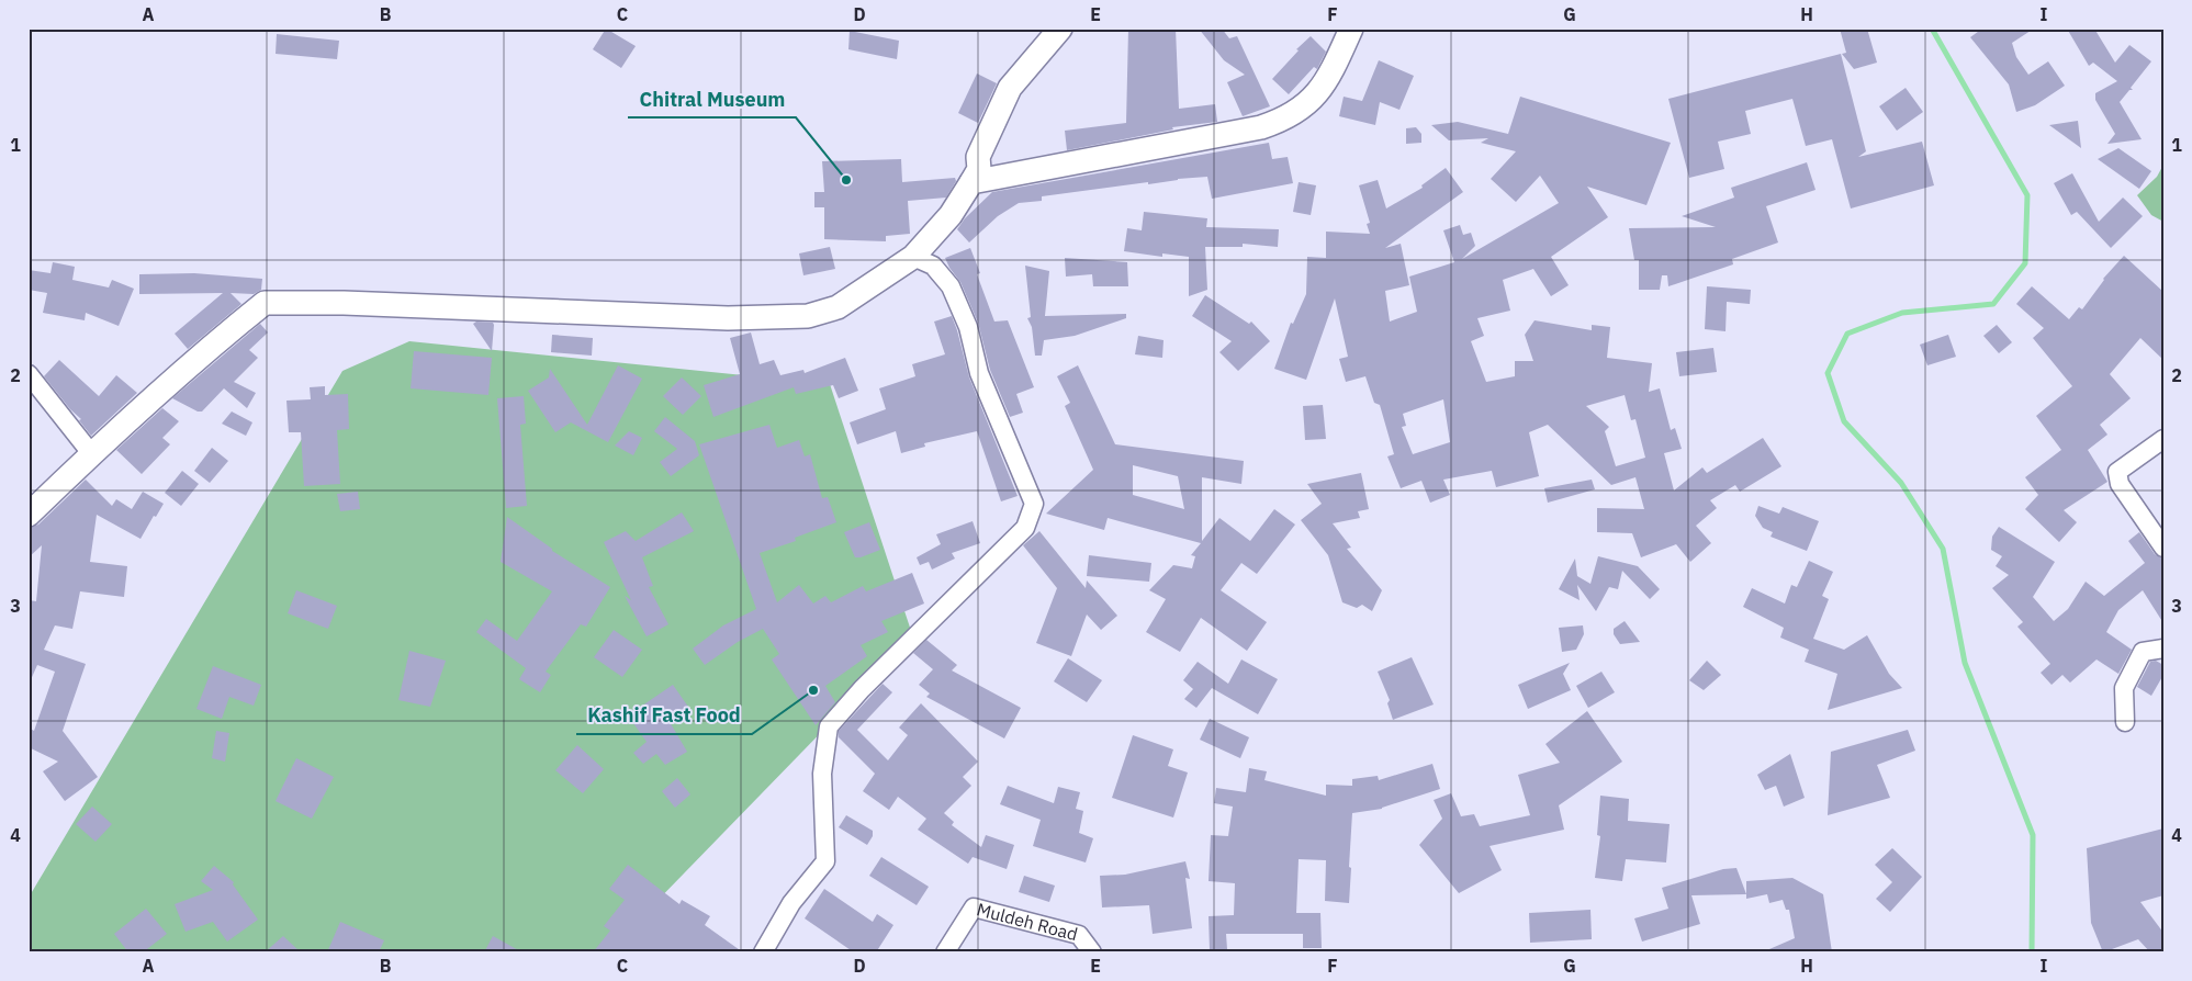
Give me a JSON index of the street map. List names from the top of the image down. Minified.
{"streets":{"street":["Muldeh Road"]},"places":["Chitral Museum","Kashif Fast Food"],"grid":{"columns":["A","B","C","D","E","F","G","H","I"],"rows":["1","2","3","4"]}}
